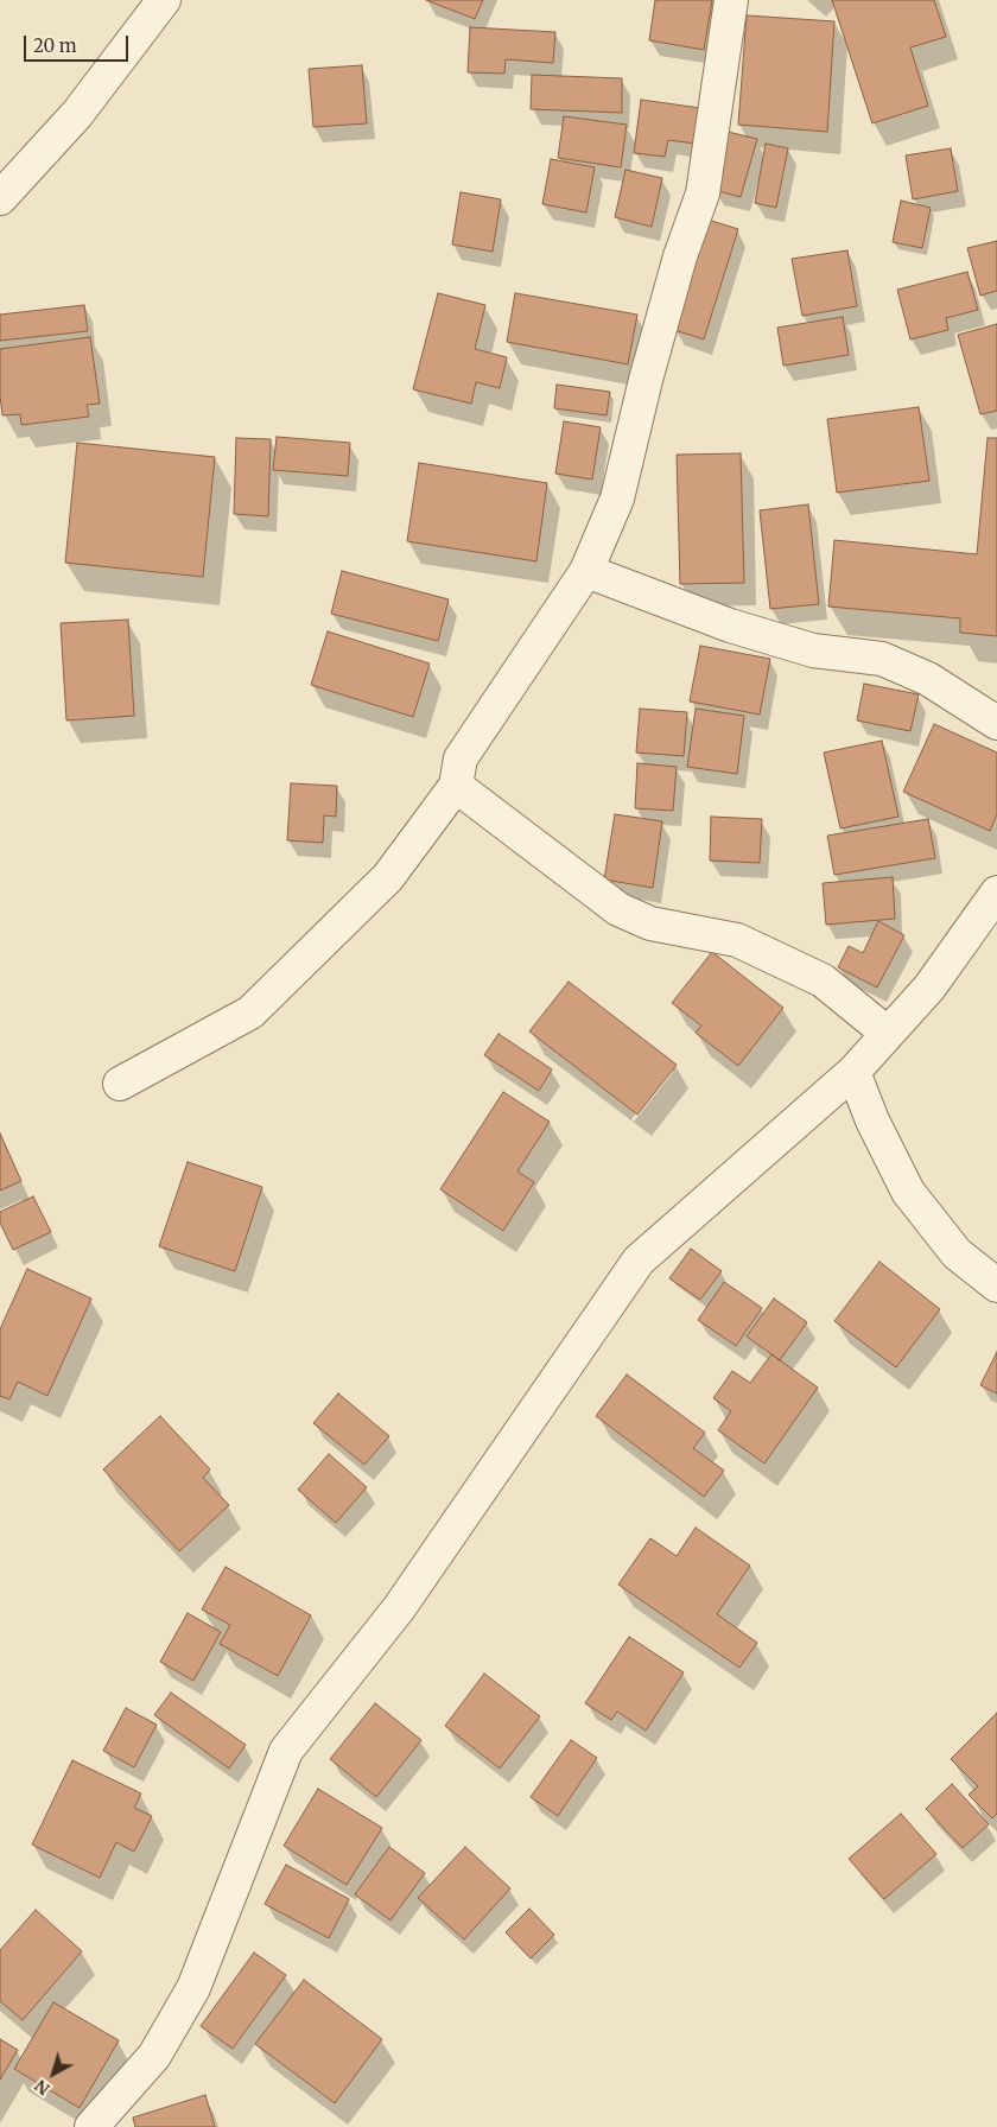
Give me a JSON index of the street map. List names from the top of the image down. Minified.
{"scale_bar":"20 m","north":"bottom left"}
